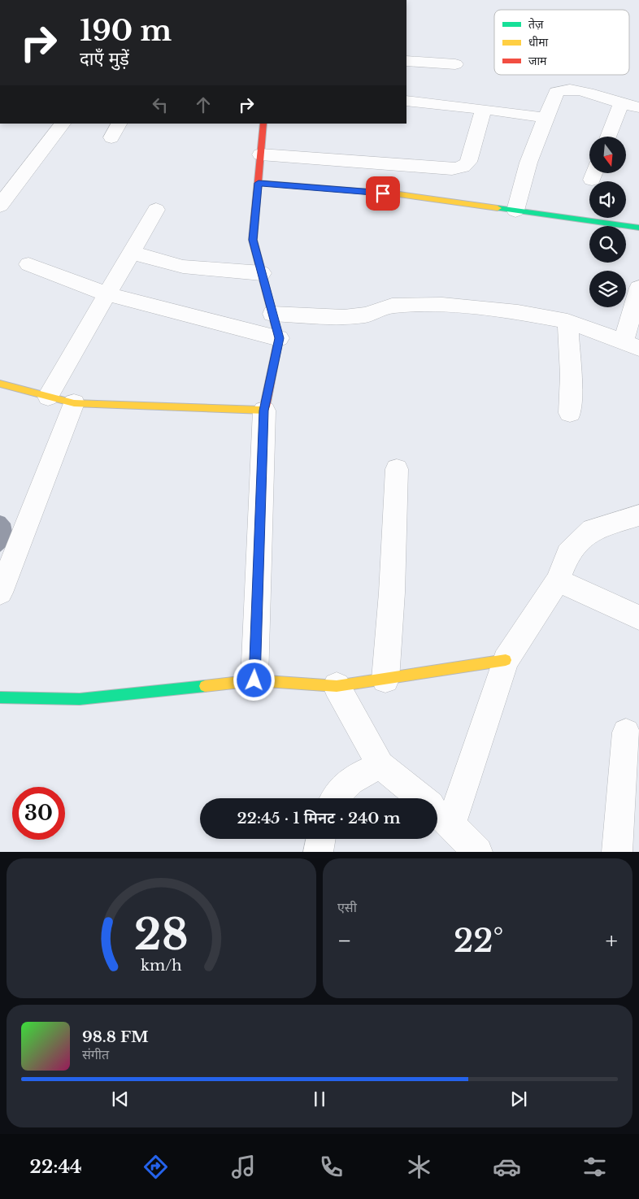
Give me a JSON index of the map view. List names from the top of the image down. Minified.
{"legend":["तेज़","धीमा","जाम"],"north":"bottom","page":{"turn":["190 m","दाएँ मुड़ें"],"limit":"30","trip":"22:45 · 1 मिनट · 240 m","tile":"एसी","heat":["−","22°","+"],"song":["98.8 FM","संगीत"],"tabs":"22:44","gauge":["28","km/h"]}}
